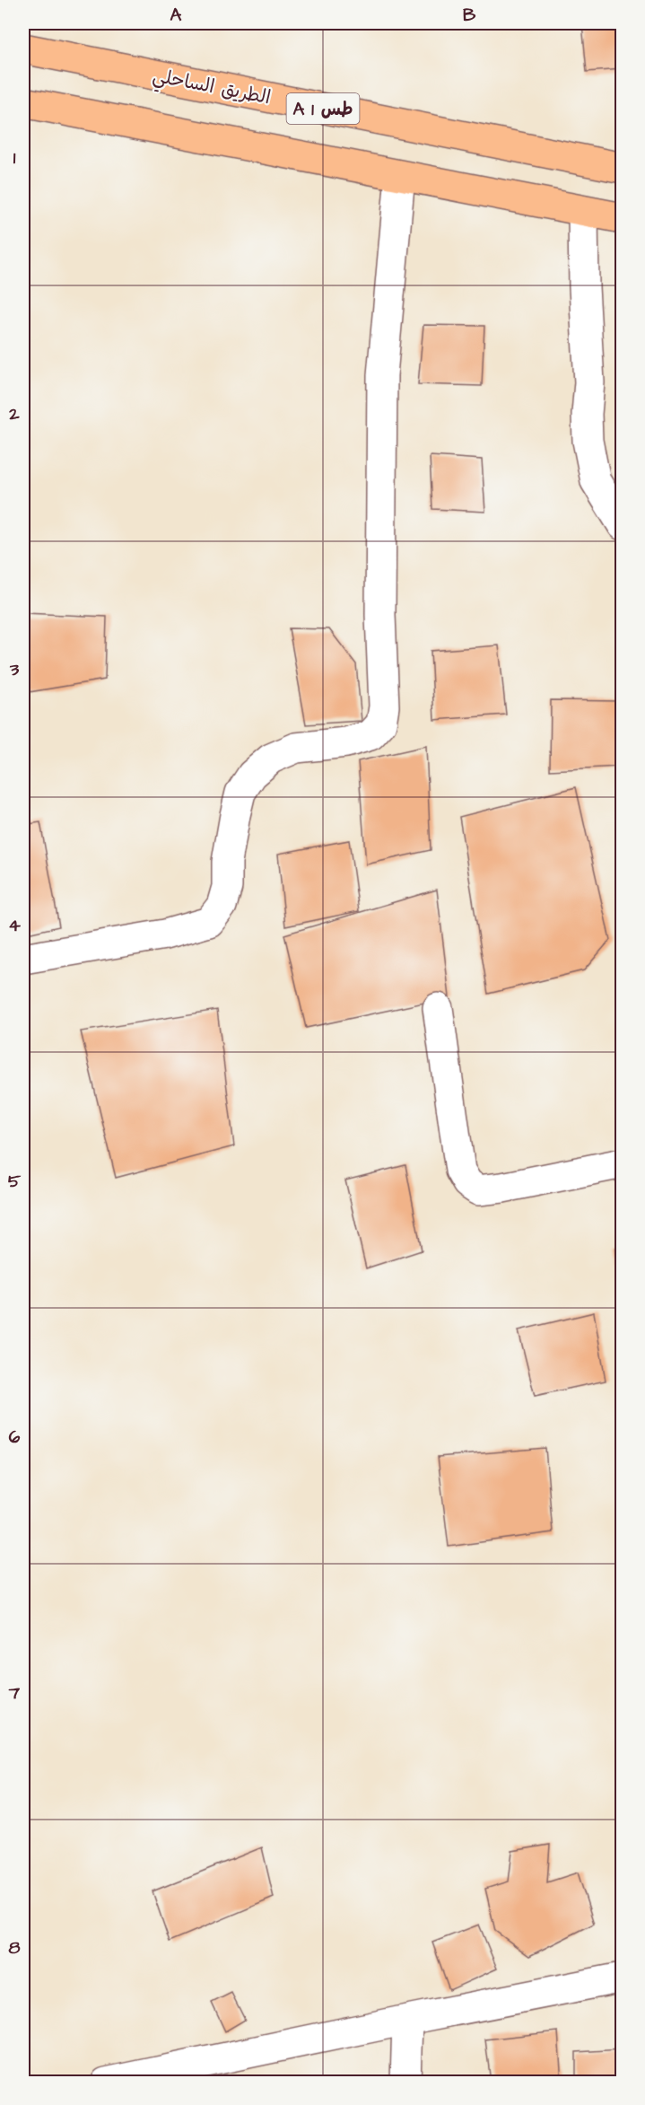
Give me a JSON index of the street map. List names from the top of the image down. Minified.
{"streets":{"highway":["الطريق الساحلي","A 1 طس"]},"grid":{"columns":["A","B"],"rows":["1","2","3","4","5","6","7","8"]}}
